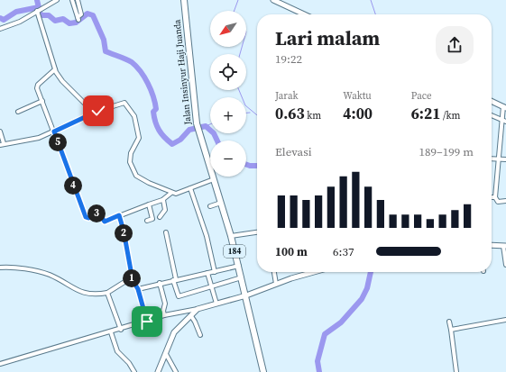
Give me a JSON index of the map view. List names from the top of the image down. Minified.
{"streets":{"main road":["Jalan Insinyur Haji Juanda","184"]},"north":"bottom left","page":{"map_buttons":["+","−"],"heading":["Lari malam","19:22"],"stats":[["Jarak","0.63 km"],["Waktu","4:00"],["Pace","6:21 /km"]],"pins":["5","4","3","2","1"],"chart":["Elevasi","189–199 m"],"list":[{"name":"100 m","note":"6:37"}]}}
